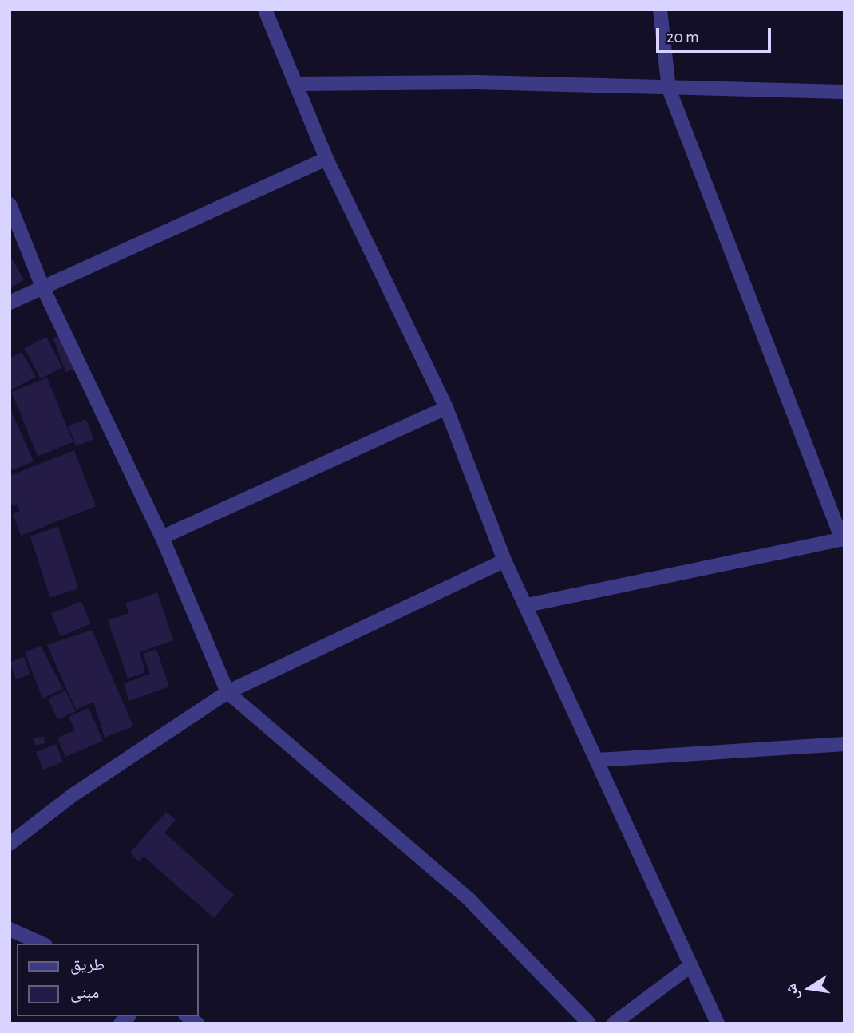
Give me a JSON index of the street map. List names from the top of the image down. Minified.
{"legend":["طريق","مبنى"],"scale_bar":"20 m","north":"left"}
